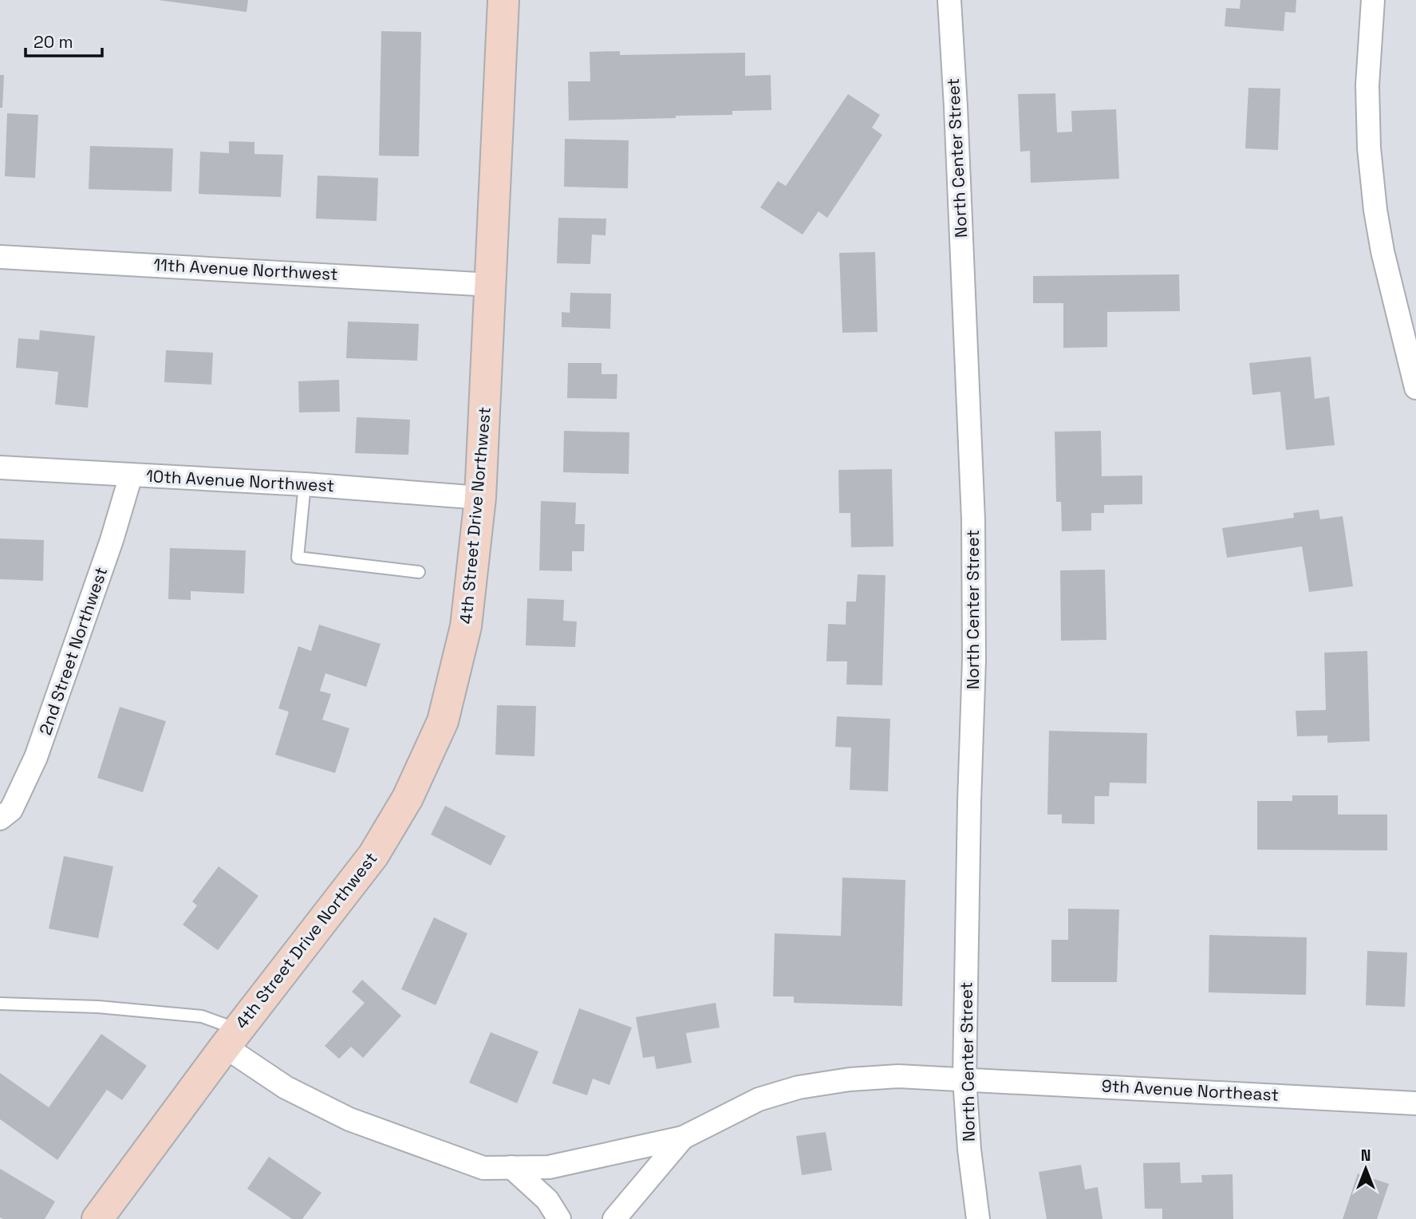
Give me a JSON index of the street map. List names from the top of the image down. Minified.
{"streets":{"main road":["4th Street Drive Northwest"],"street":["North Center Street","11th Avenue Northwest","10th Avenue Northwest","2nd Street Northwest","9th Avenue Northeast"]},"crossings":[["North Center Street","9th Avenue Northeast"],["11th Avenue Northwest","4th Street Drive Northwest"],["10th Avenue Northwest","4th Street Drive Northwest"],["10th Avenue Northwest","2nd Street Northwest"]],"scale_bar":"20 m","north":"top"}
